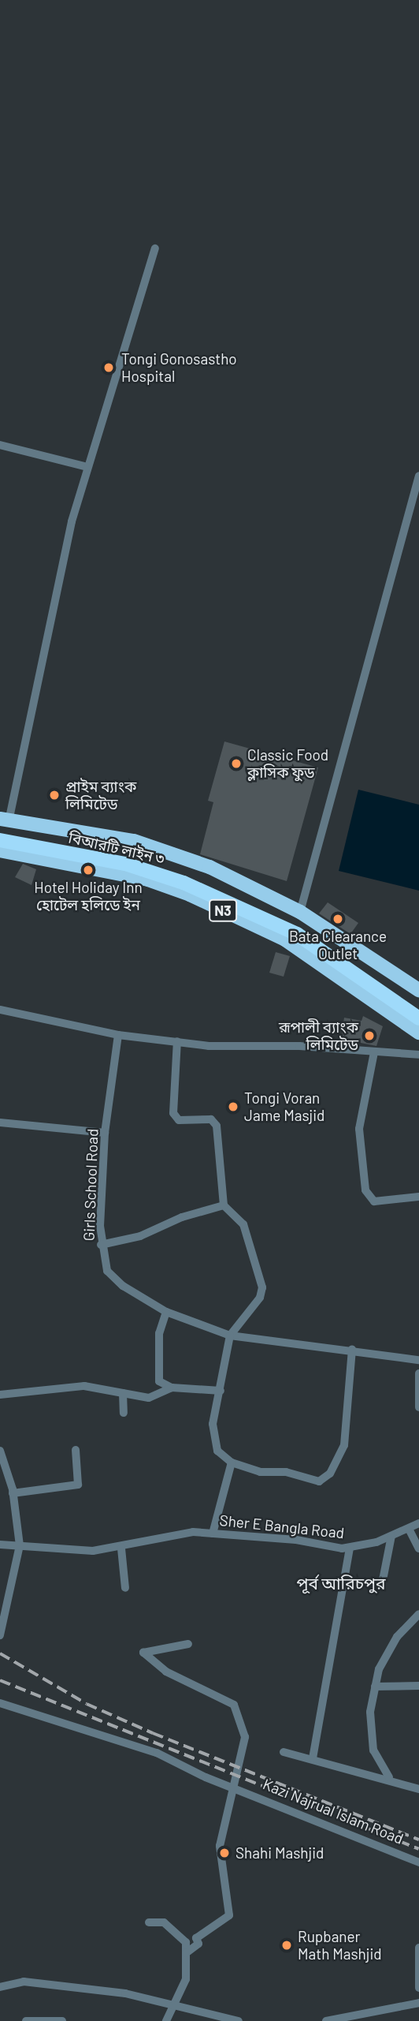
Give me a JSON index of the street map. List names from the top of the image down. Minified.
{"streets":{"highway":["বিআরটি লাইন ৩","N3"],"street":["Girls School Road","Sher E Bangla Road","Kazi Najrual Islam Road"]},"districts":["পূর্ব আরিচপুর"],"places":["Tongi Gonosastho Hospital","Classic Food ক্লাসিক ফুড","প্রাইম ব্যাংক লিমিটেড","Hotel Holiday Inn হোটেল হলিডে ইন","Bata Clearance Outlet","রূপালী ব্যাংক লিমিটেড","Tongi Voran Jame Masjid","Shahi Mashjid","Rupbaner Math Mashjid"]}
